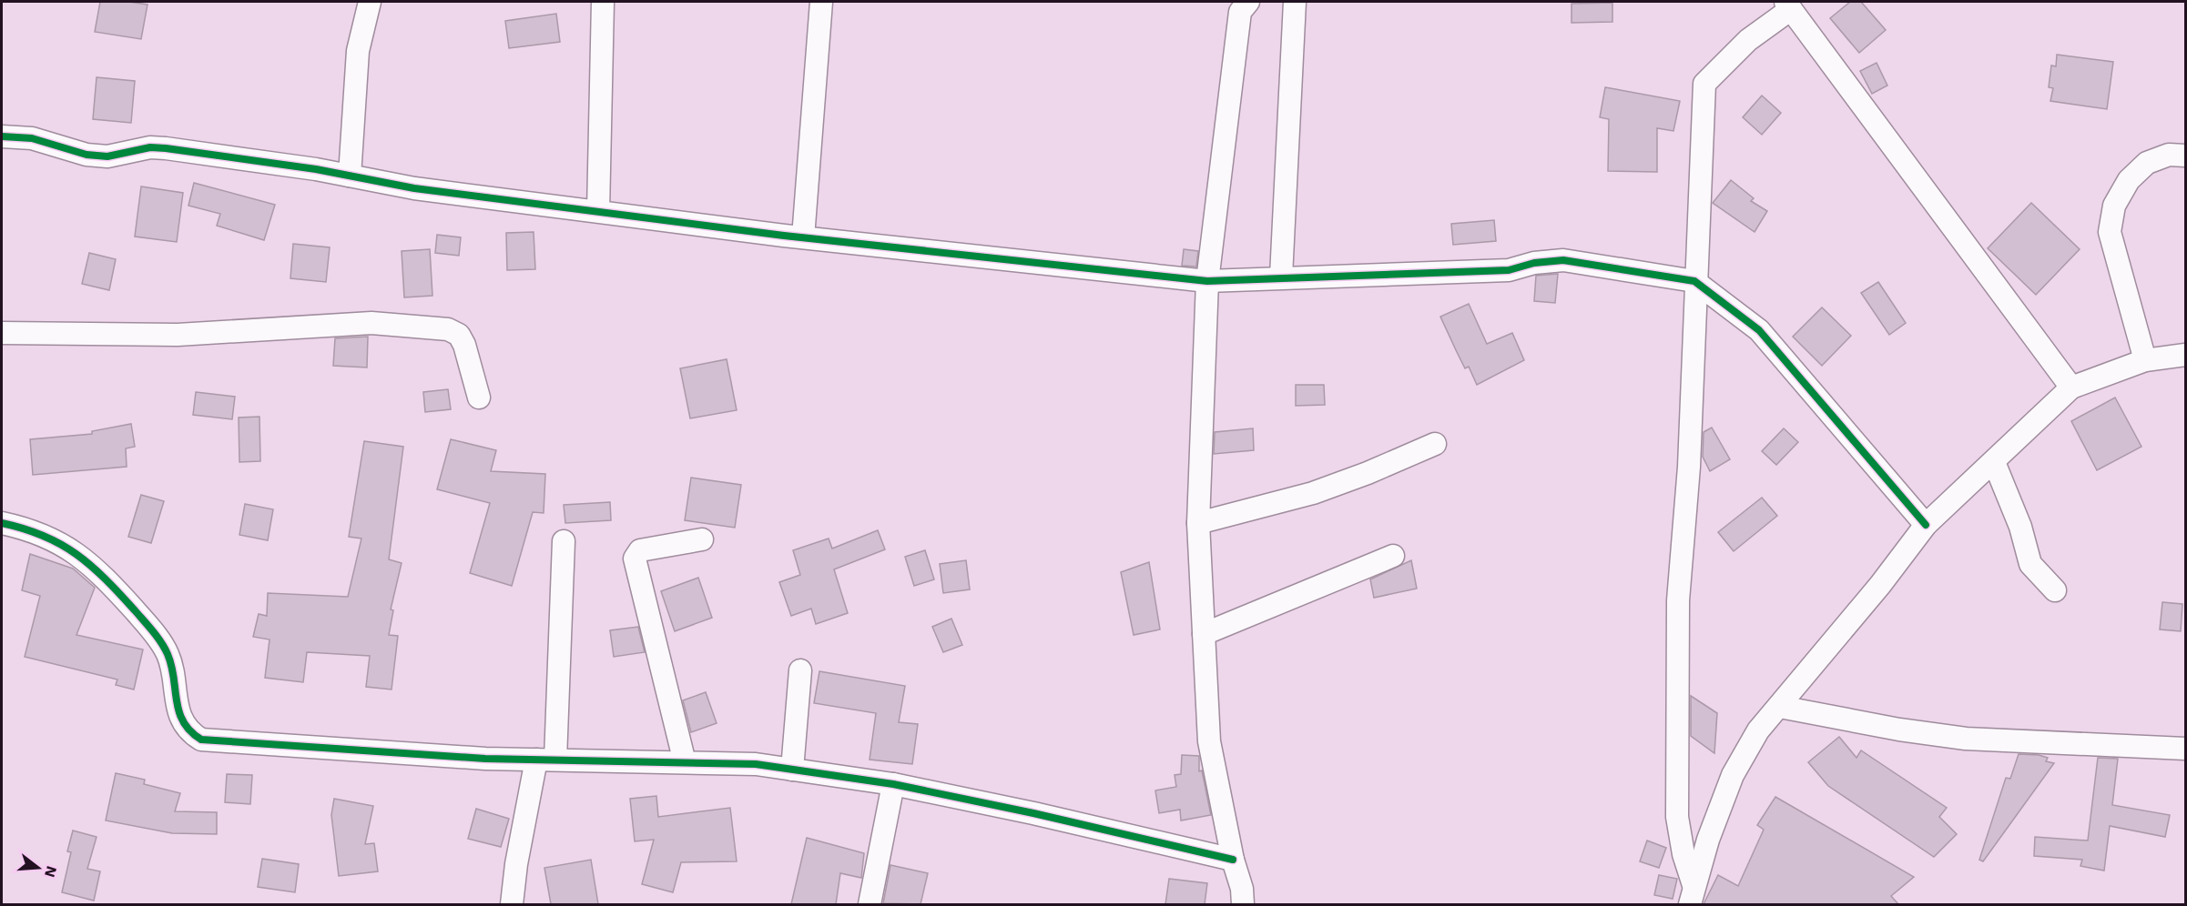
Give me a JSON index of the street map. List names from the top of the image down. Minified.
{"north":"right"}
